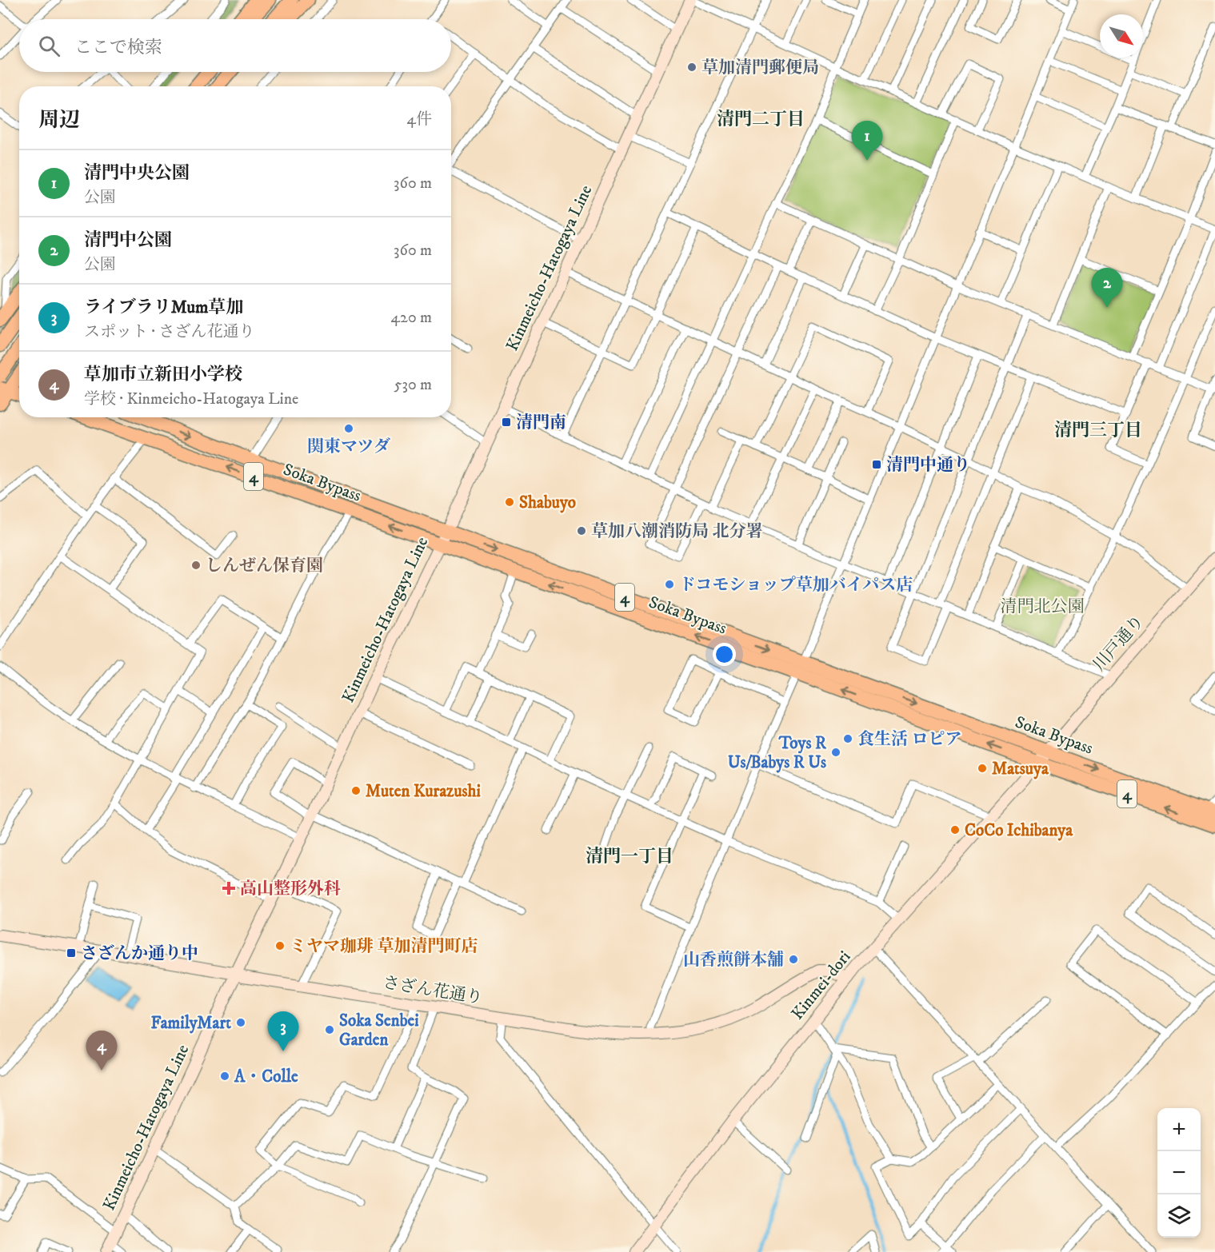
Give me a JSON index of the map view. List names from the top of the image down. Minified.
{"streets":{"highway":["4","Soka Bypass"],"street":["Kinmeicho-Hatogaya Line","川戸通り","Kinmei-dori","さざん花通り"]},"crossings":[["Kinmeicho-Hatogaya Line","Soka Bypass"],["Kinmeicho-Hatogaya Line","さざん花通り"],["Soka Bypass","川戸通り"],["Soka Bypass","Kinmei-dori"],["川戸通り","Kinmei-dori"],["Kinmei-dori","さざん花通り"]],"districts":["清門二丁目","清門三丁目","清門一丁目"],"parks":["清門北公園"],"places":{"other":["草加清門郵便局","関東マツダ","Shabuyo","草加八潮消防局 北分署","しんぜん保育園","ドコモショップ草加バイパス店","食生活 ロピア","Toys R Us/Babys R Us","Matsuya","Muten Kurazushi","CoCo Ichibanya","ミヤマ珈琲 草加清門町店","山香煎餅本舗","FamilyMart","Soka Senbei Garden","A・Colle"],"transit":["清門南","清門中通り","さざんか通り中"],"health":["高山整形外科"]},"north":"bottom right","page":{"search":"ここで検索","heading":["周辺","4件"],"pins":["1","2","3","4"],"list":[{"mark":"1","name":"清門中央公園","note":"公園","value":"360 m"},{"mark":"2","name":"清門中公園","note":"公園","value":"360 m"},{"mark":"3","name":"ライブラリMum草加","note":"スポット · さざん花通り","value":"420 m"},{"mark":"4","name":"草加市立新田小学校","note":"学校 · Kinmeicho-Hatogaya Line","value":"530 m"}],"map_buttons":["+","−"]}}
